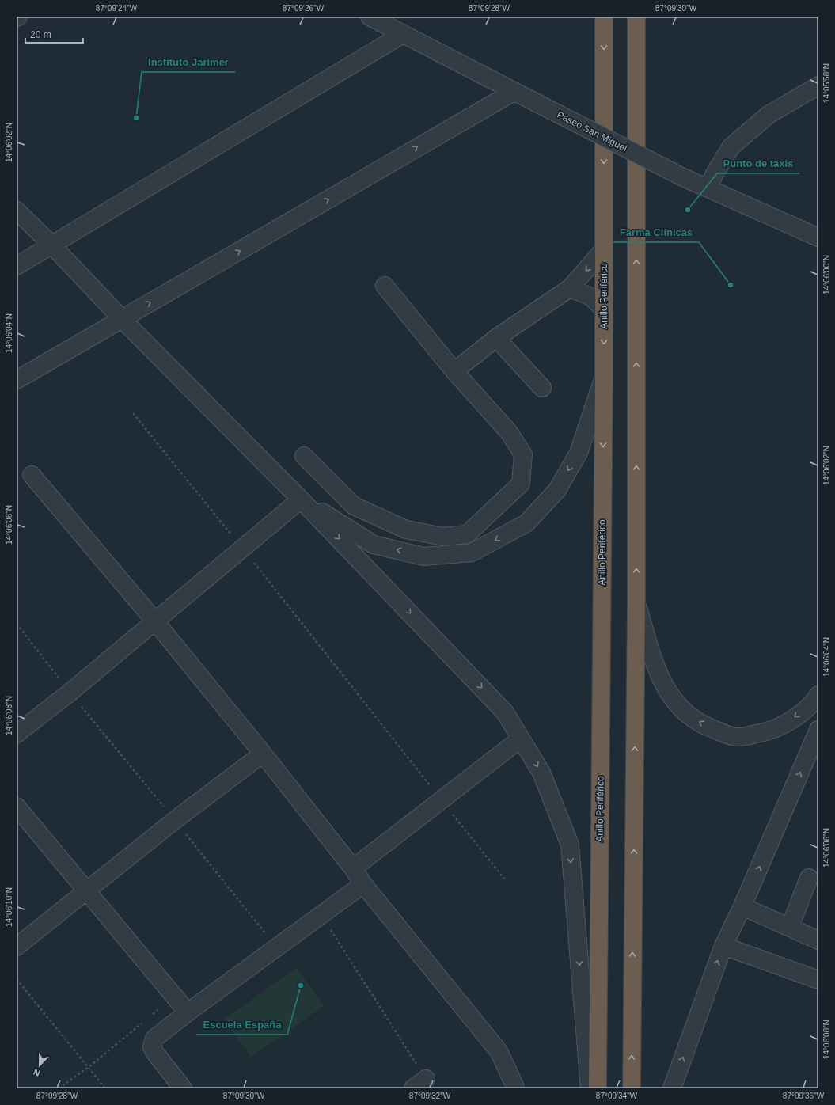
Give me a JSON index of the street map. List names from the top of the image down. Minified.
{"streets":{"highway":["Anillo Periférico"],"street":["Paseo San Miguel"]},"places":["Instituto Jarimer","Punto de taxis","Farma Clínicas","Escuela España"],"scale_bar":"20 m","north":"bottom","coordinates":["87°09'24\"W","87°09'26\"W","87°09'28\"W","87°09'30\"W","14°05'58\"N","14°06'02\"N","14°06'00\"N","14°06'04\"N","14°06'06\"N","14°06'08\"N","14°06'10\"N","87°09'32\"W","87°09'34\"W","87°09'36\"W"]}
